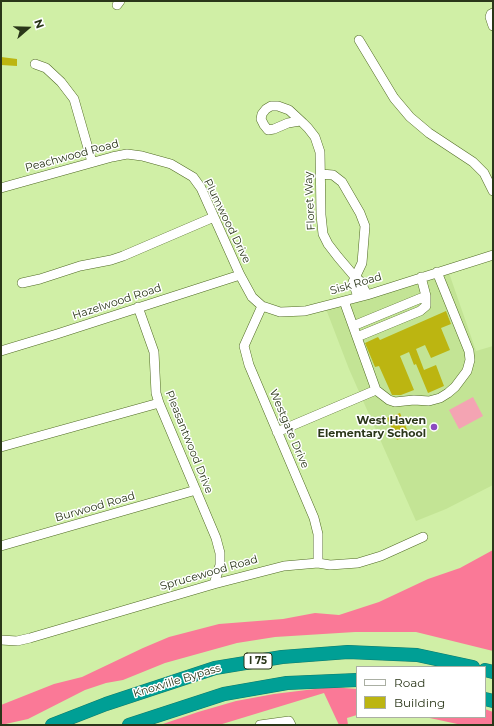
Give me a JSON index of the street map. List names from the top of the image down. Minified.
{"streets":{"highway":["I 75","Knoxville Bypass"],"street":["Peachwood Road","Floret Way","Plumwood Drive","Sisk Road","Hazelwood Road","Westgate Drive","Pleasantwood Drive","Burwood Road","Sprucewood Road"]},"crossings":[["Peachwood Road","Plumwood Drive"],["Plumwood Drive","Hazelwood Road"],["Sisk Road","Westgate Drive"],["Hazelwood Road","Pleasantwood Drive"],["Westgate Drive","Sprucewood Road"],["Pleasantwood Drive","Burwood Road"],["Pleasantwood Drive","Sprucewood Road"]],"places":["West Haven Elementary School"],"legend":["Road","Building"],"north":"right"}
